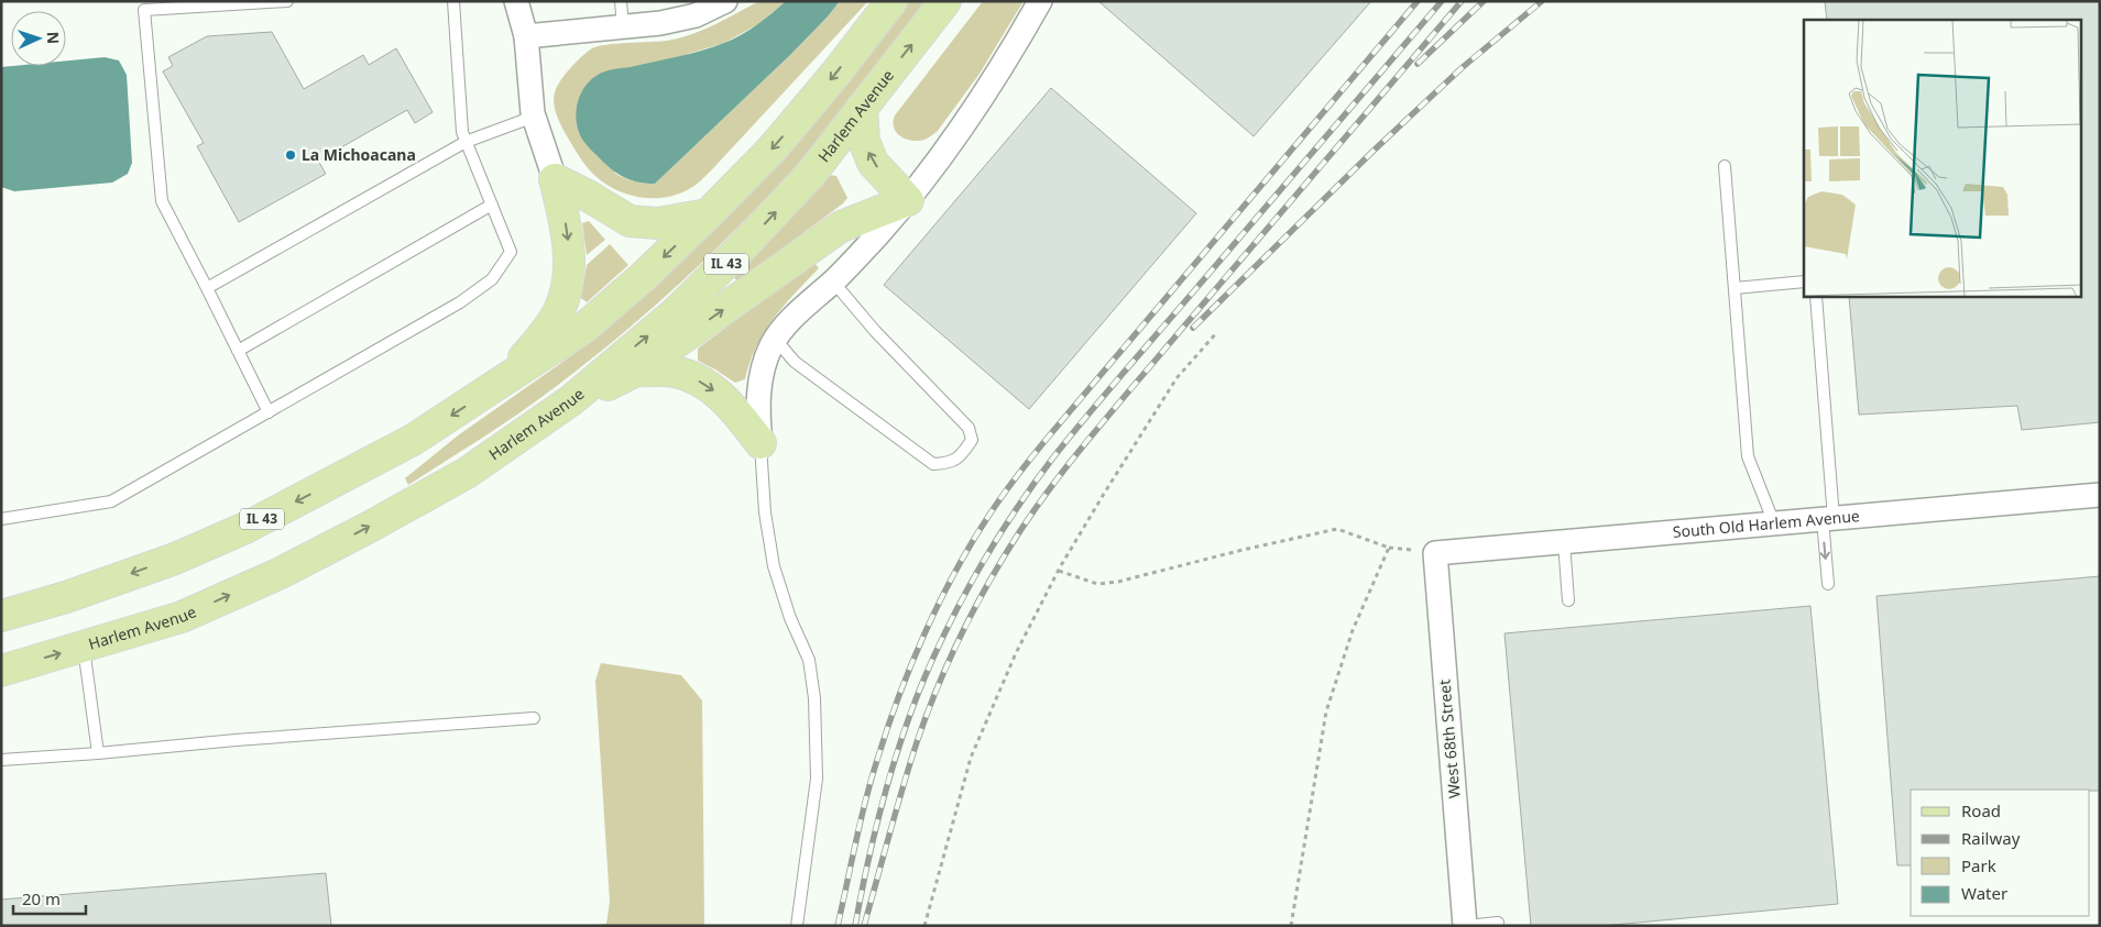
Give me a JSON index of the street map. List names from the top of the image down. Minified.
{"streets":{"main road":["Harlem Avenue","IL 43"],"street":["South Old Harlem Avenue","West 68th Street"]},"crossings":[["South Old Harlem Avenue","West 68th Street"]],"places":["La Michoacana"],"legend":["Road","Railway","Park","Water"],"scale_bar":"20 m","north":"right"}
